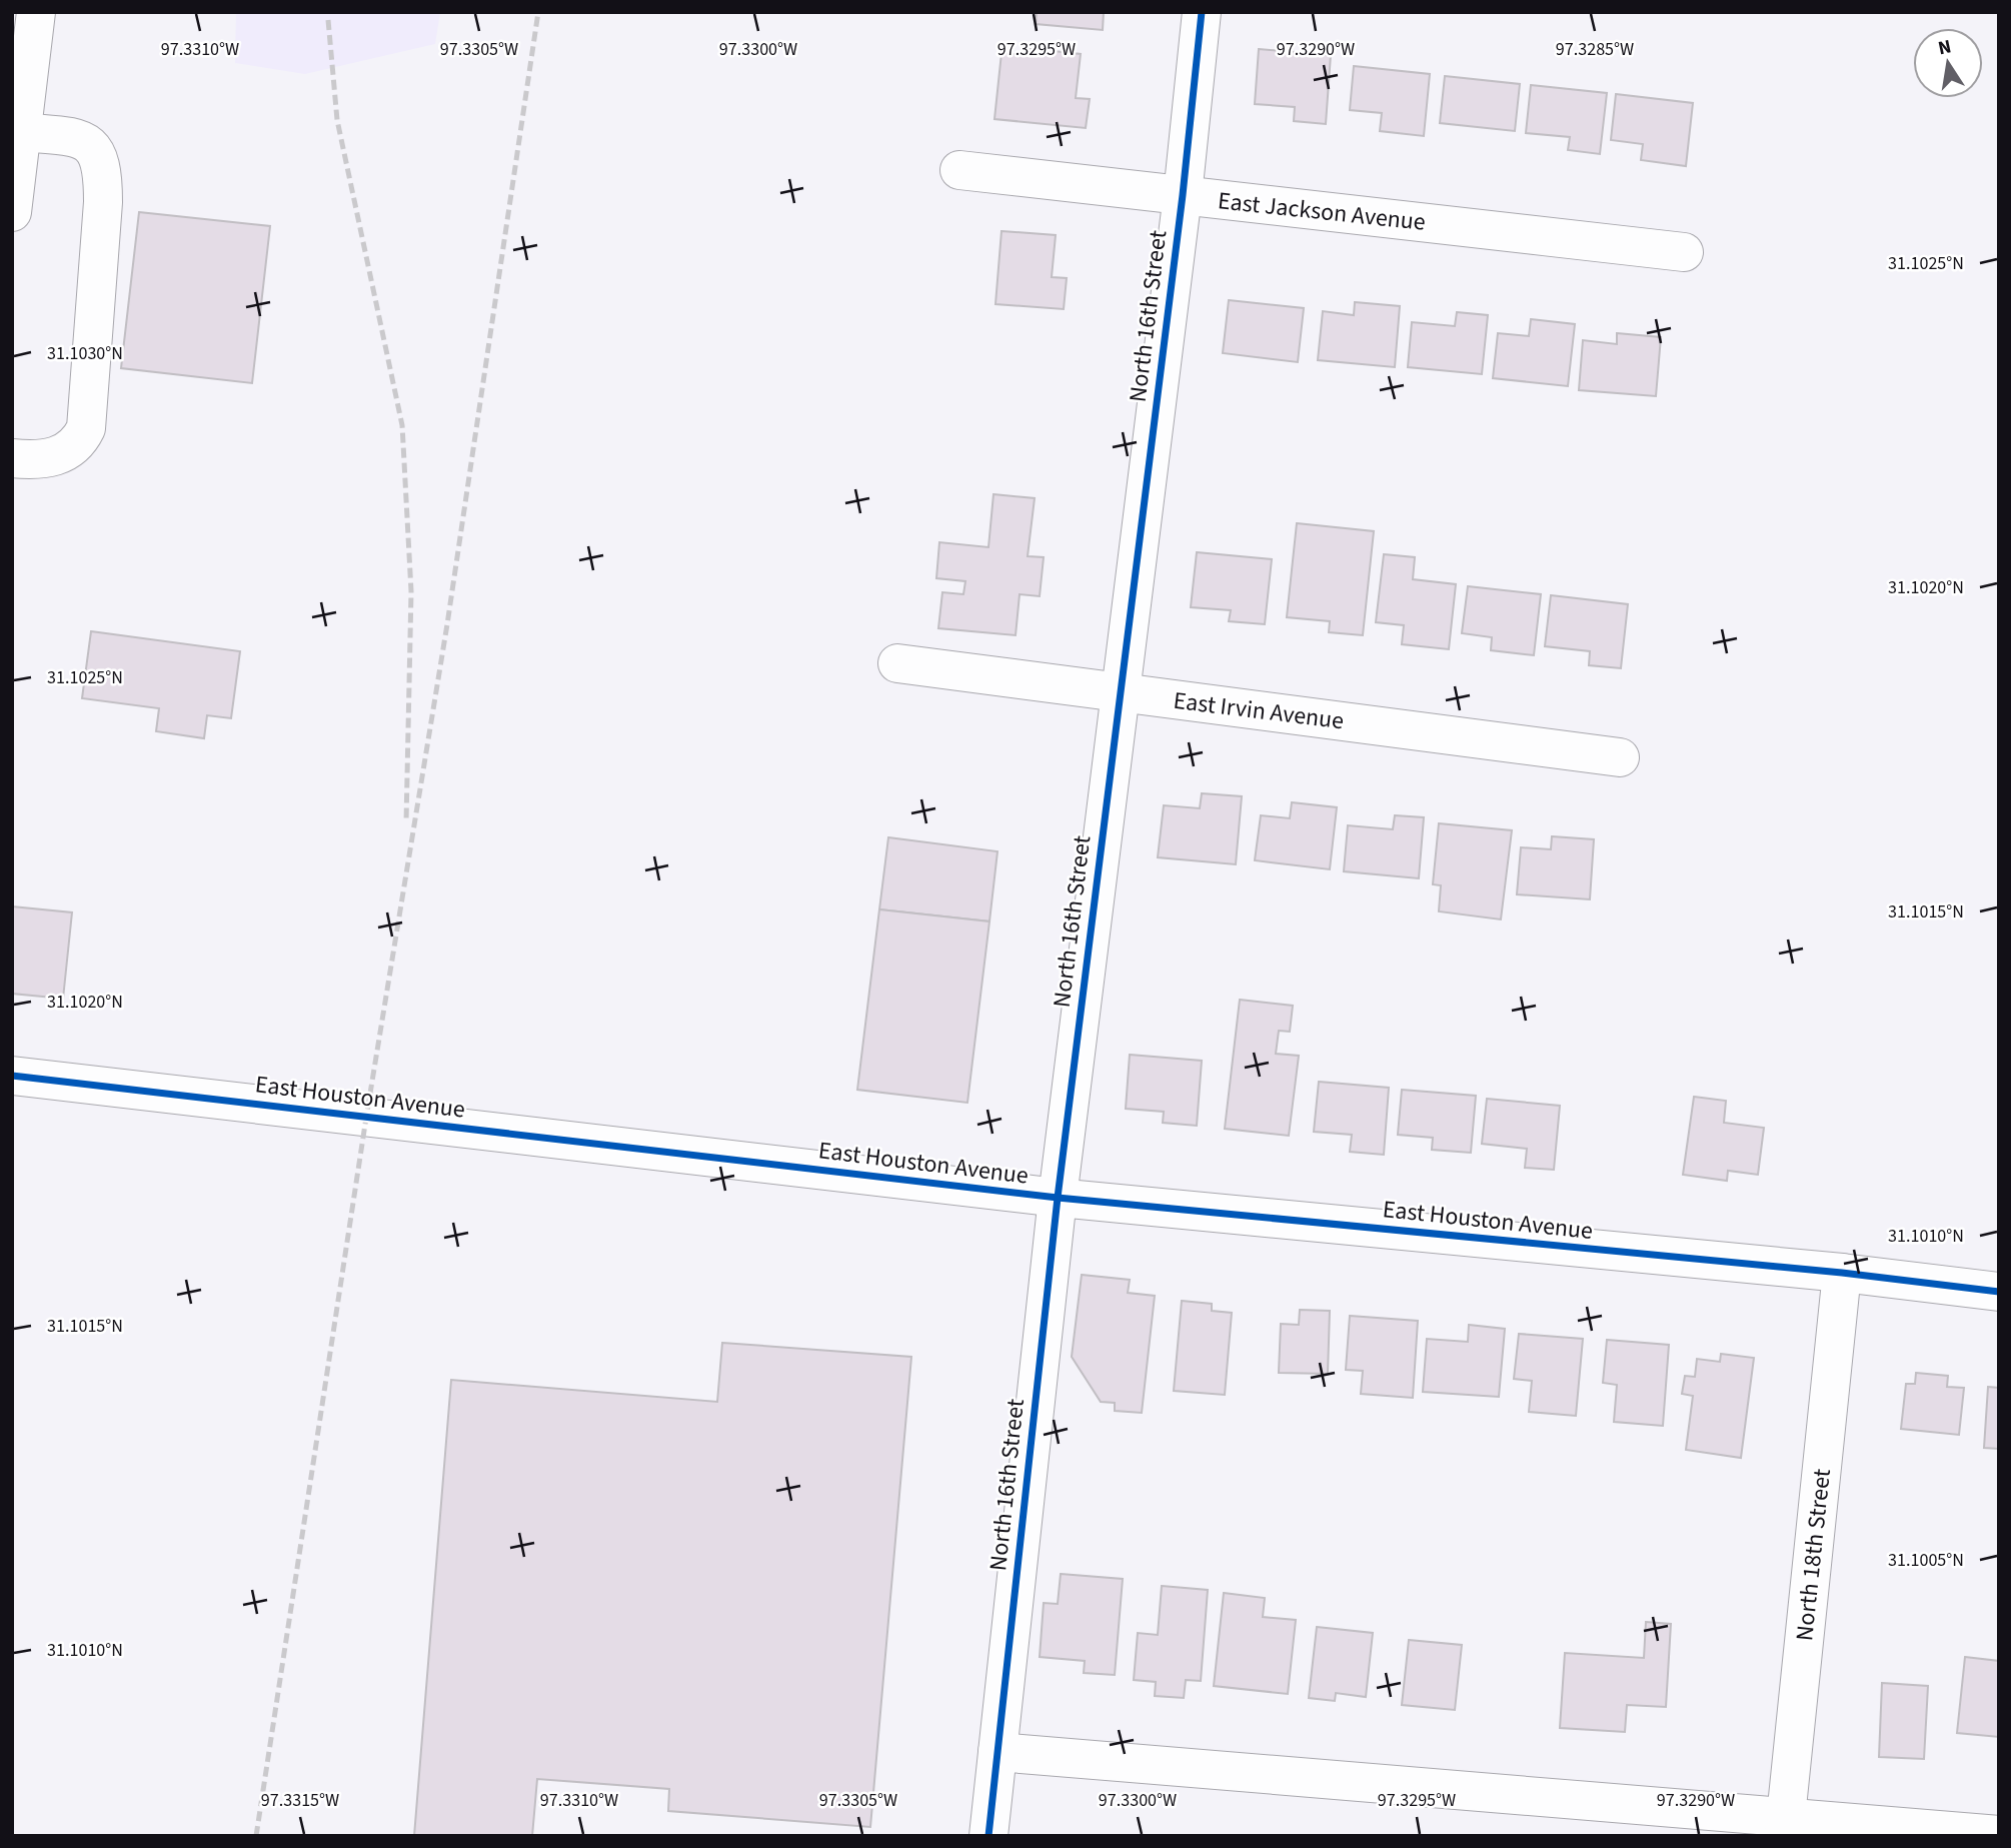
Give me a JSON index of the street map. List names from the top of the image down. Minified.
{"streets":{"street":["East Jackson Avenue","North 16th Street","East Irvin Avenue","East Houston Avenue","North 18th Street"]},"crossings":[["East Jackson Avenue","North 16th Street"],["North 16th Street","East Irvin Avenue"],["North 16th Street","East Houston Avenue"],["East Houston Avenue","North 18th Street"]],"north":"top","coordinates":["97.3310°W","97.3305°W","97.3300°W","97.3295°W","97.3290°W","97.3285°W","31.1025°N","31.1030°N","31.1020°N","31.1015°N","31.1010°N","31.1005°N","97.3315°W"]}
